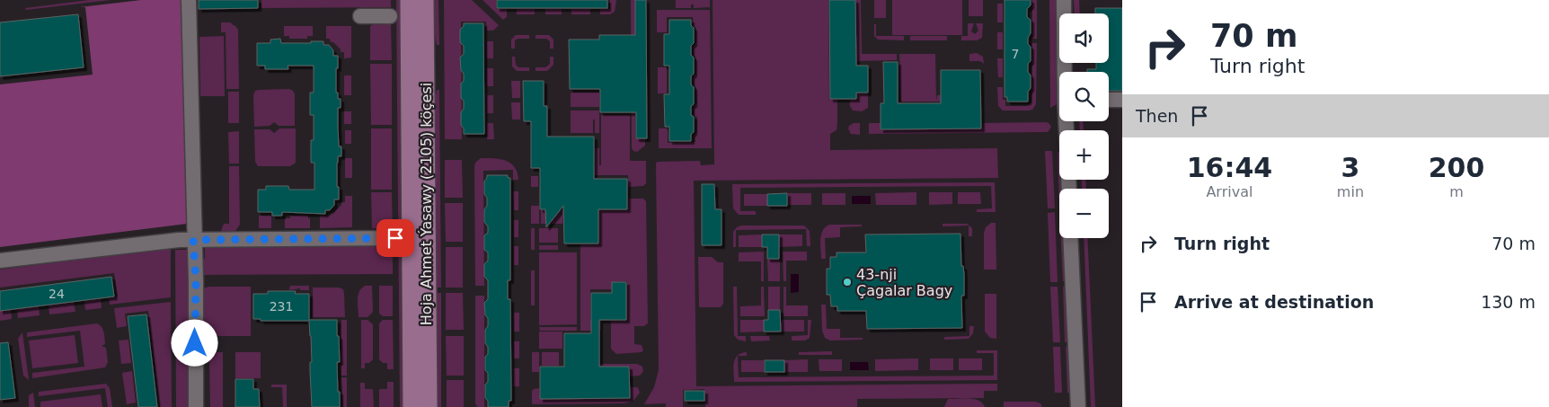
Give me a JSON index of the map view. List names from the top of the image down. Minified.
{"streets":{"main road":["Hoja Ahmet Ýasawy (2105) köçesi"]},"places":["43-nji Çagalar Bagy"],"house_numbers":["7","24","231"],"page":{"turn":["70 m","Turn right"],"map_buttons":["+","−"],"then":"Then","eta":["16:44","Arrival","3","min","200","m"],"list":[{"name":"Turn right","value":"70 m"},{"name":"Arrive at destination","value":"130 m"}]}}
